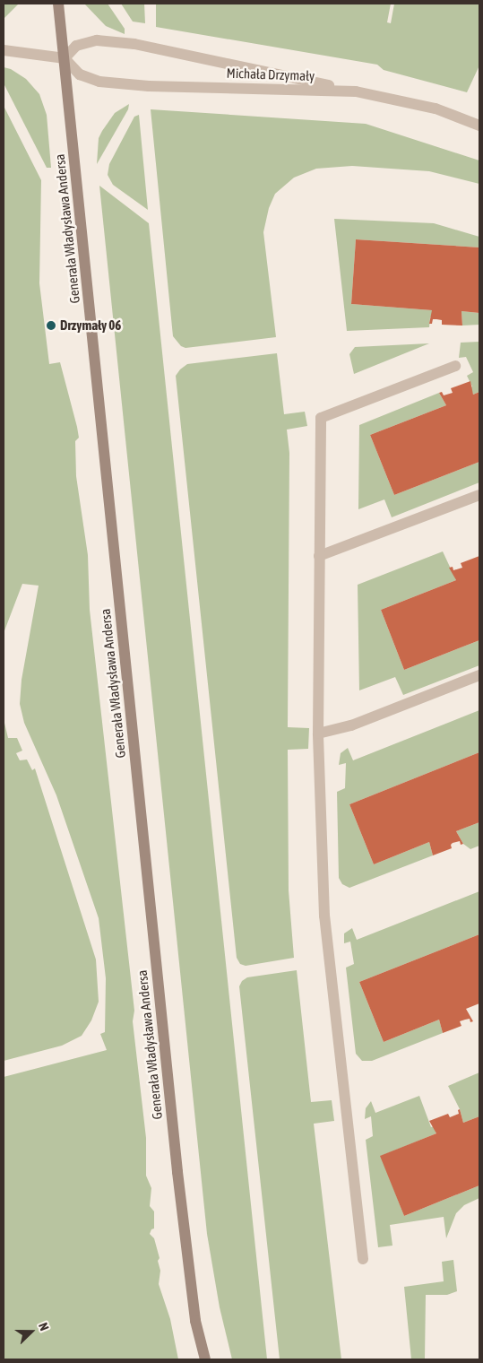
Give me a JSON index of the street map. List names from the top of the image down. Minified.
{"streets":{"main road":["Generała Władysława Andersa"],"street":["Michała Drzymały"]},"crossings":[["Michała Drzymały","Generała Władysława Andersa"]],"places":["Drzymały 06"],"north":"right"}
